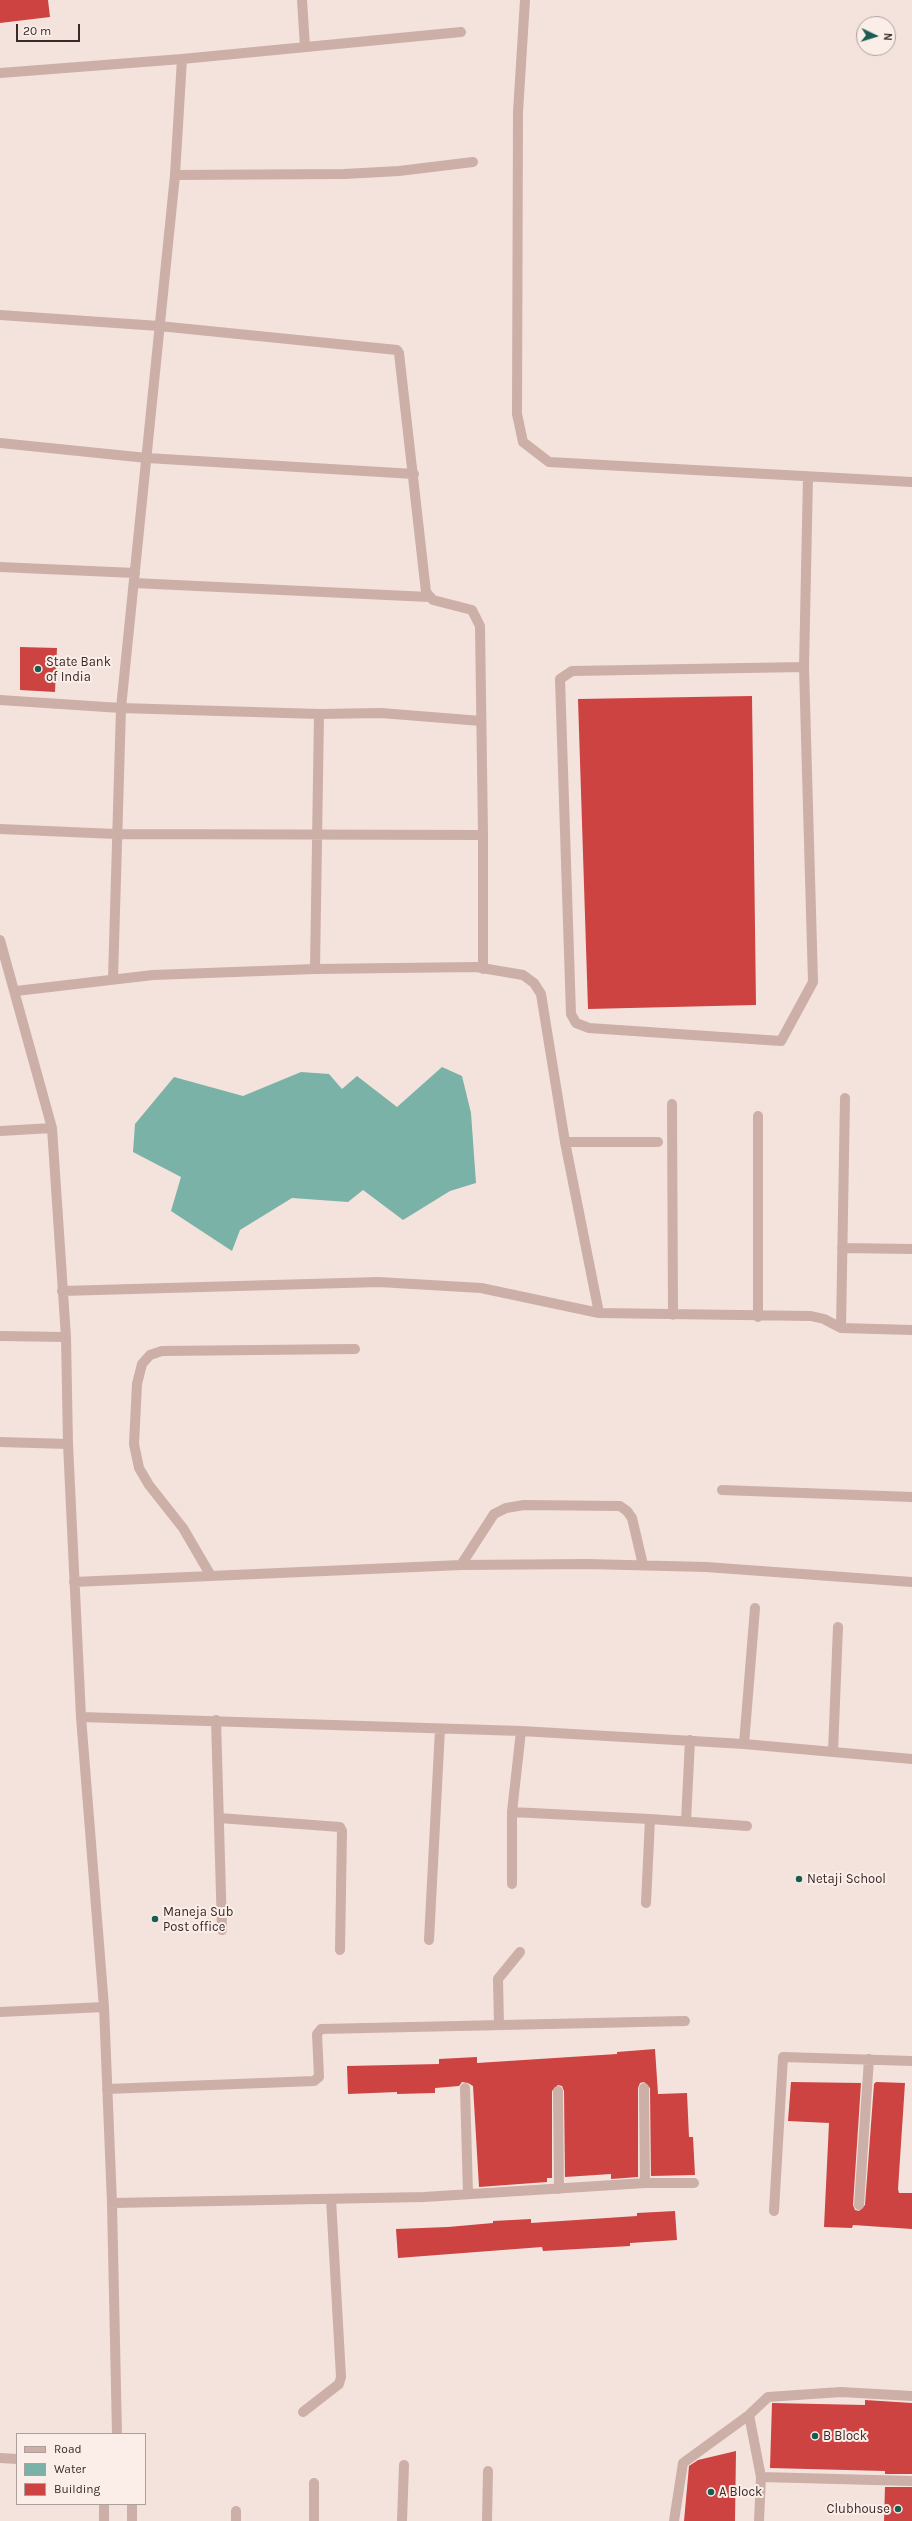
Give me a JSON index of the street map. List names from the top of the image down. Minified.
{"places":["State Bank of India","Netaji School","Maneja Sub Post office","B Block","A Block","Clubhouse"],"legend":["Road","Water","Building"],"scale_bar":"20 m","north":"right"}
